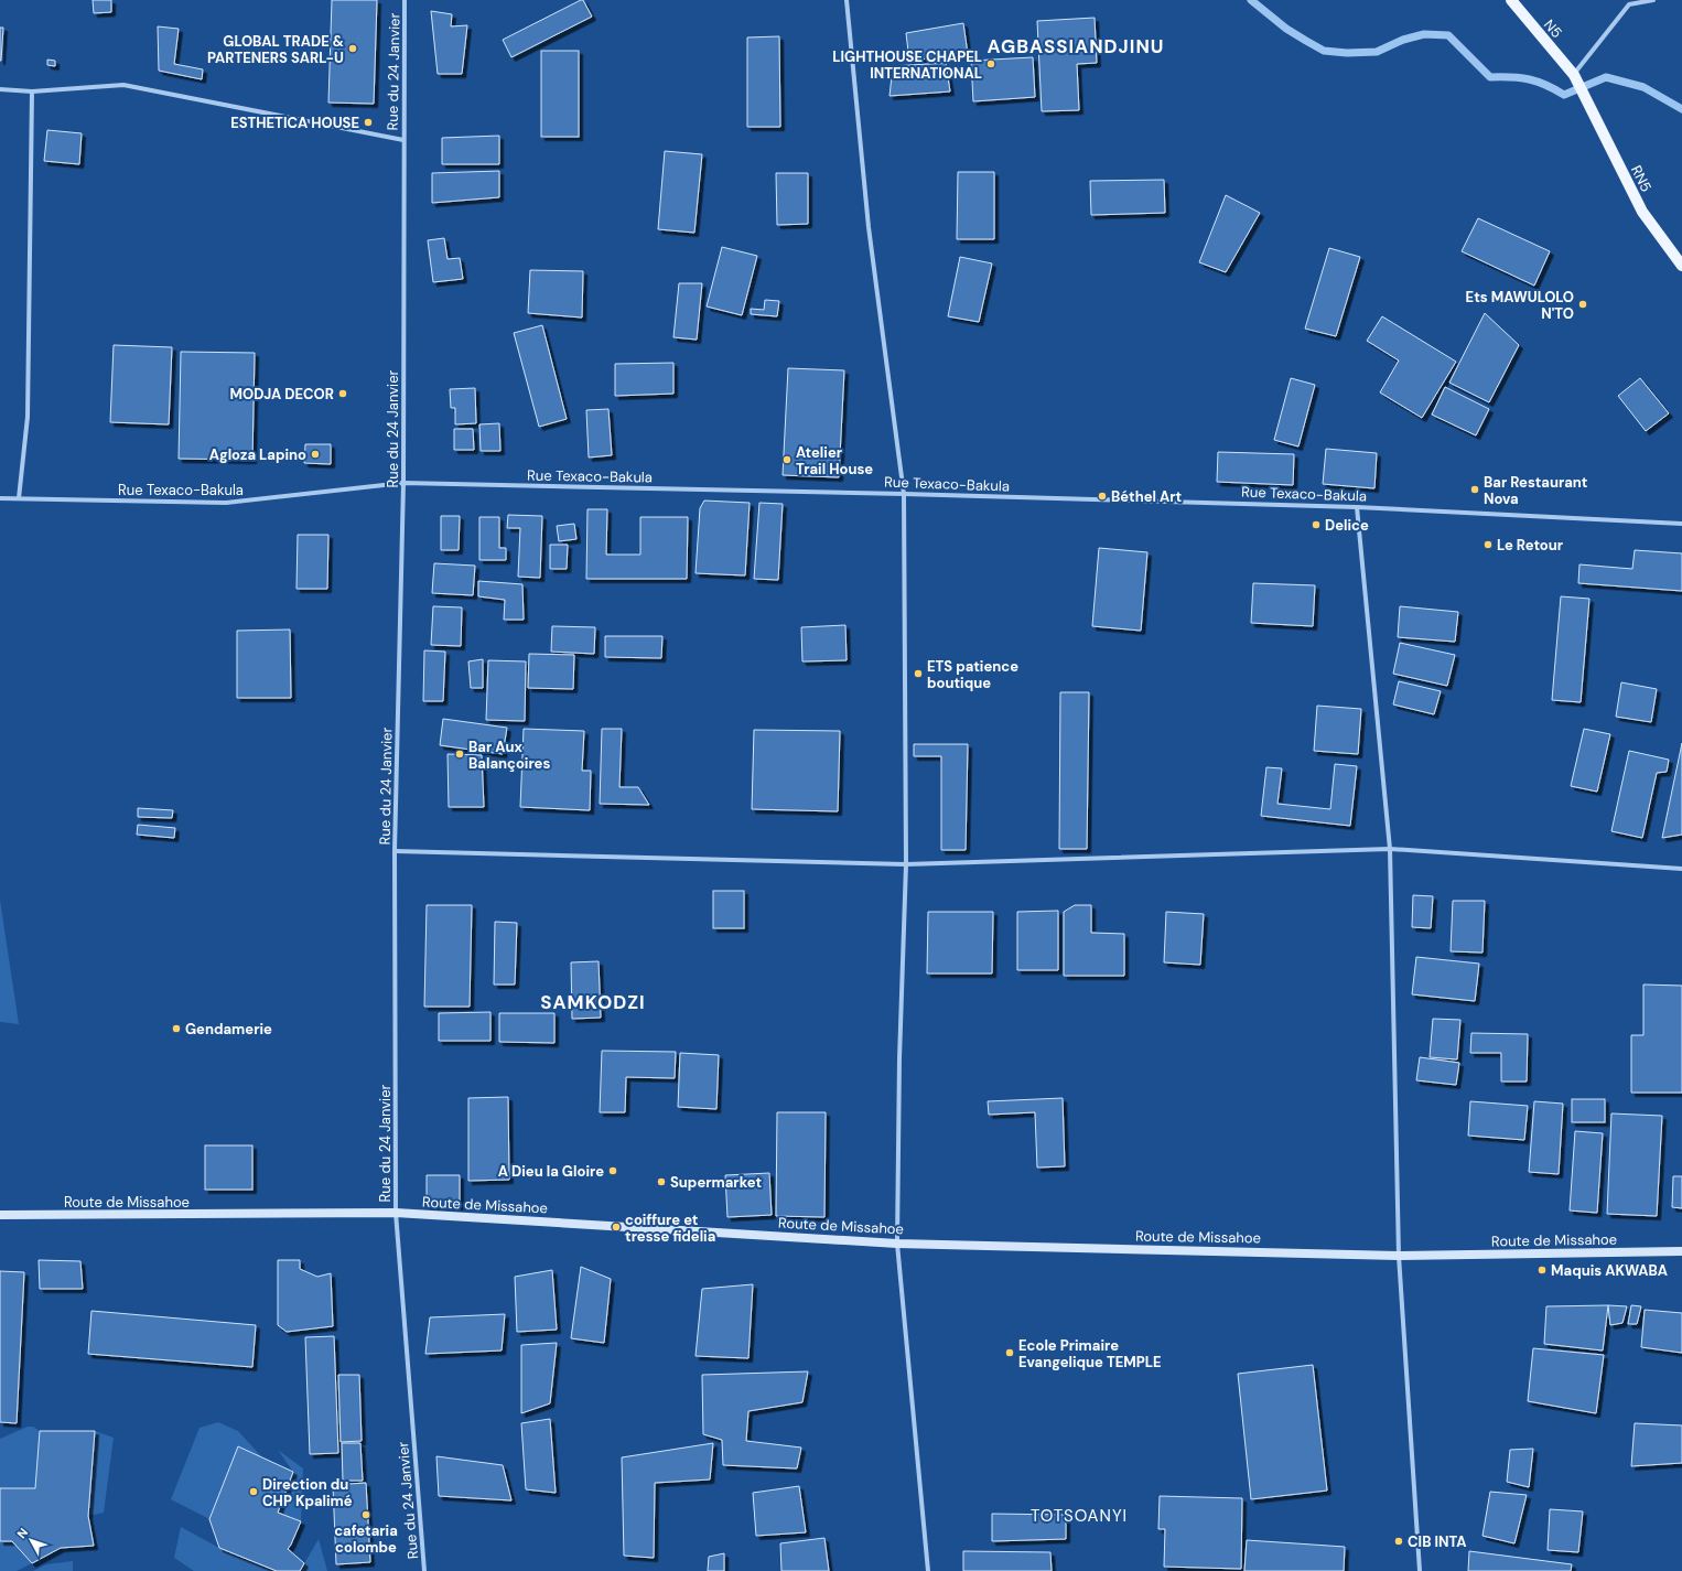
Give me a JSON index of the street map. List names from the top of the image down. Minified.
{"streets":{"main road":["N5","RN5","Route de Missahoe"],"street":["Rue du 24 Janvier","Rue Texaco-Bakula"]},"crossings":[["N5","RN5"],["Rue du 24 Janvier","Rue Texaco-Bakula"],["Rue du 24 Janvier","Route de Missahoe"]],"districts":["AGBASSIANDJINU","SAMKODZI","TOTSOANYI"],"places":["GLOBAL TRADE & PARTENERS SARL-U","LIGHTHOUSE CHAPEL INTERNATIONAL","ESTHETICA HOUSE","Ets MAWULOLO N'TO","MODJA DECOR","Agloza Lapino","Atelier Trail House","Bar Restaurant Nova","Béthel Art","Delice","Le Retour","ETS patience boutique","Bar Aux Balançoires","Gendamerie","A Dieu la Gloire","Supermarket","coiffure et tresse fidelia","Maquis AKWABA","Ecole Primaire Evangelique TEMPLE","Direction du CHP Kpalimé","cafetaria colombe","CIB INTA"],"north":"top left"}
